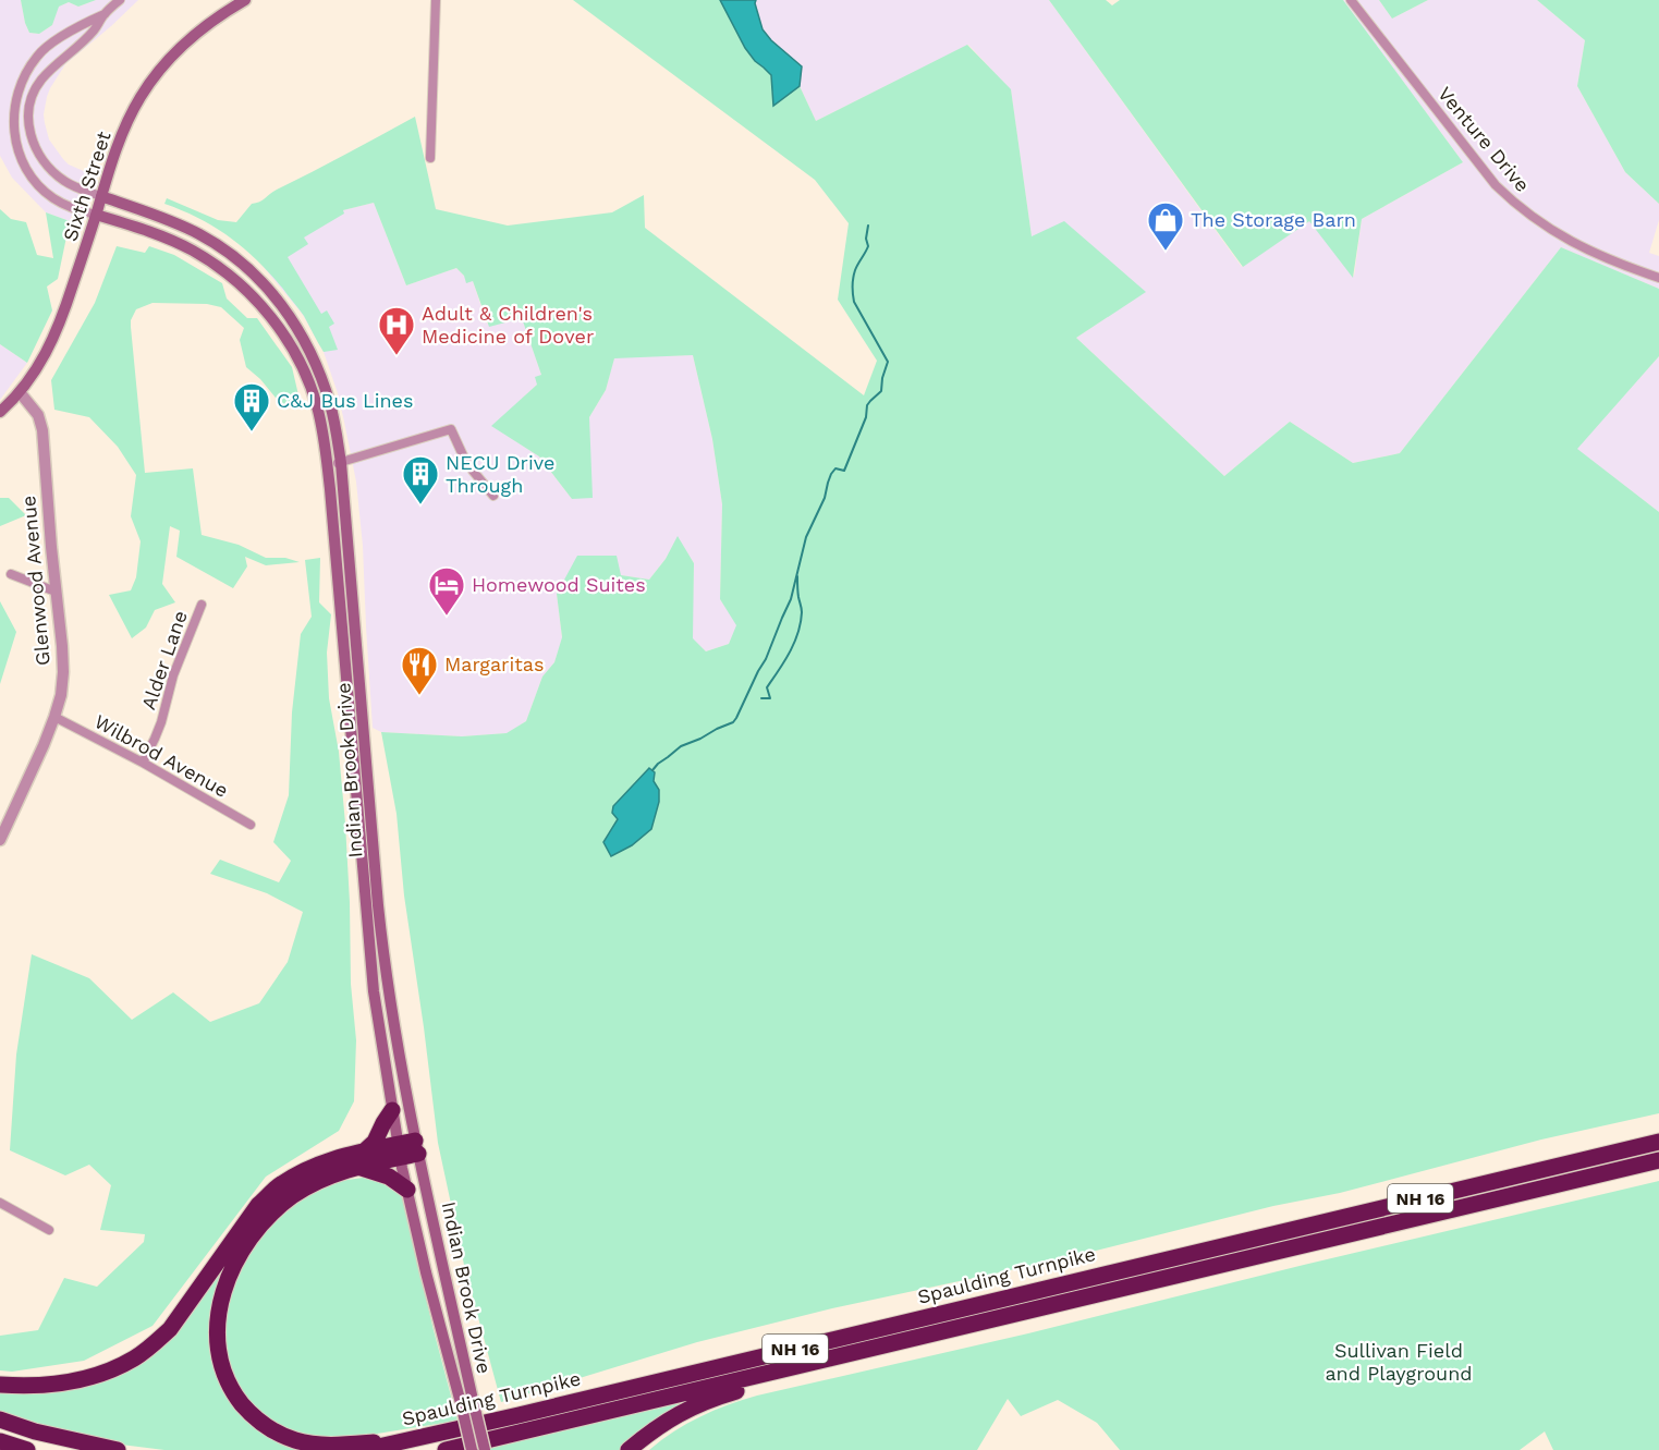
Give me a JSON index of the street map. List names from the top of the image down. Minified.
{"streets":{"highway":["NH 16","Spaulding Turnpike"],"main road":["Sixth Street","Indian Brook Drive"],"street":["Venture Drive","Glenwood Avenue","Alder Lane","Wilbrod Avenue"]},"crossings":[["Sixth Street","Glenwood Avenue"],["Sixth Street","Indian Brook Drive"],["Glenwood Avenue","Wilbrod Avenue"],["Alder Lane","Wilbrod Avenue"]],"parks":["Sullivan Field and Playground"],"places":{"shop":["The Storage Barn"],"hospital":["Adult & Children's Medicine of Dover"],"building":["C&J Bus Lines","NECU Drive Through"],"hotel":["Homewood Suites"],"restaurant":["Margaritas"]}}
